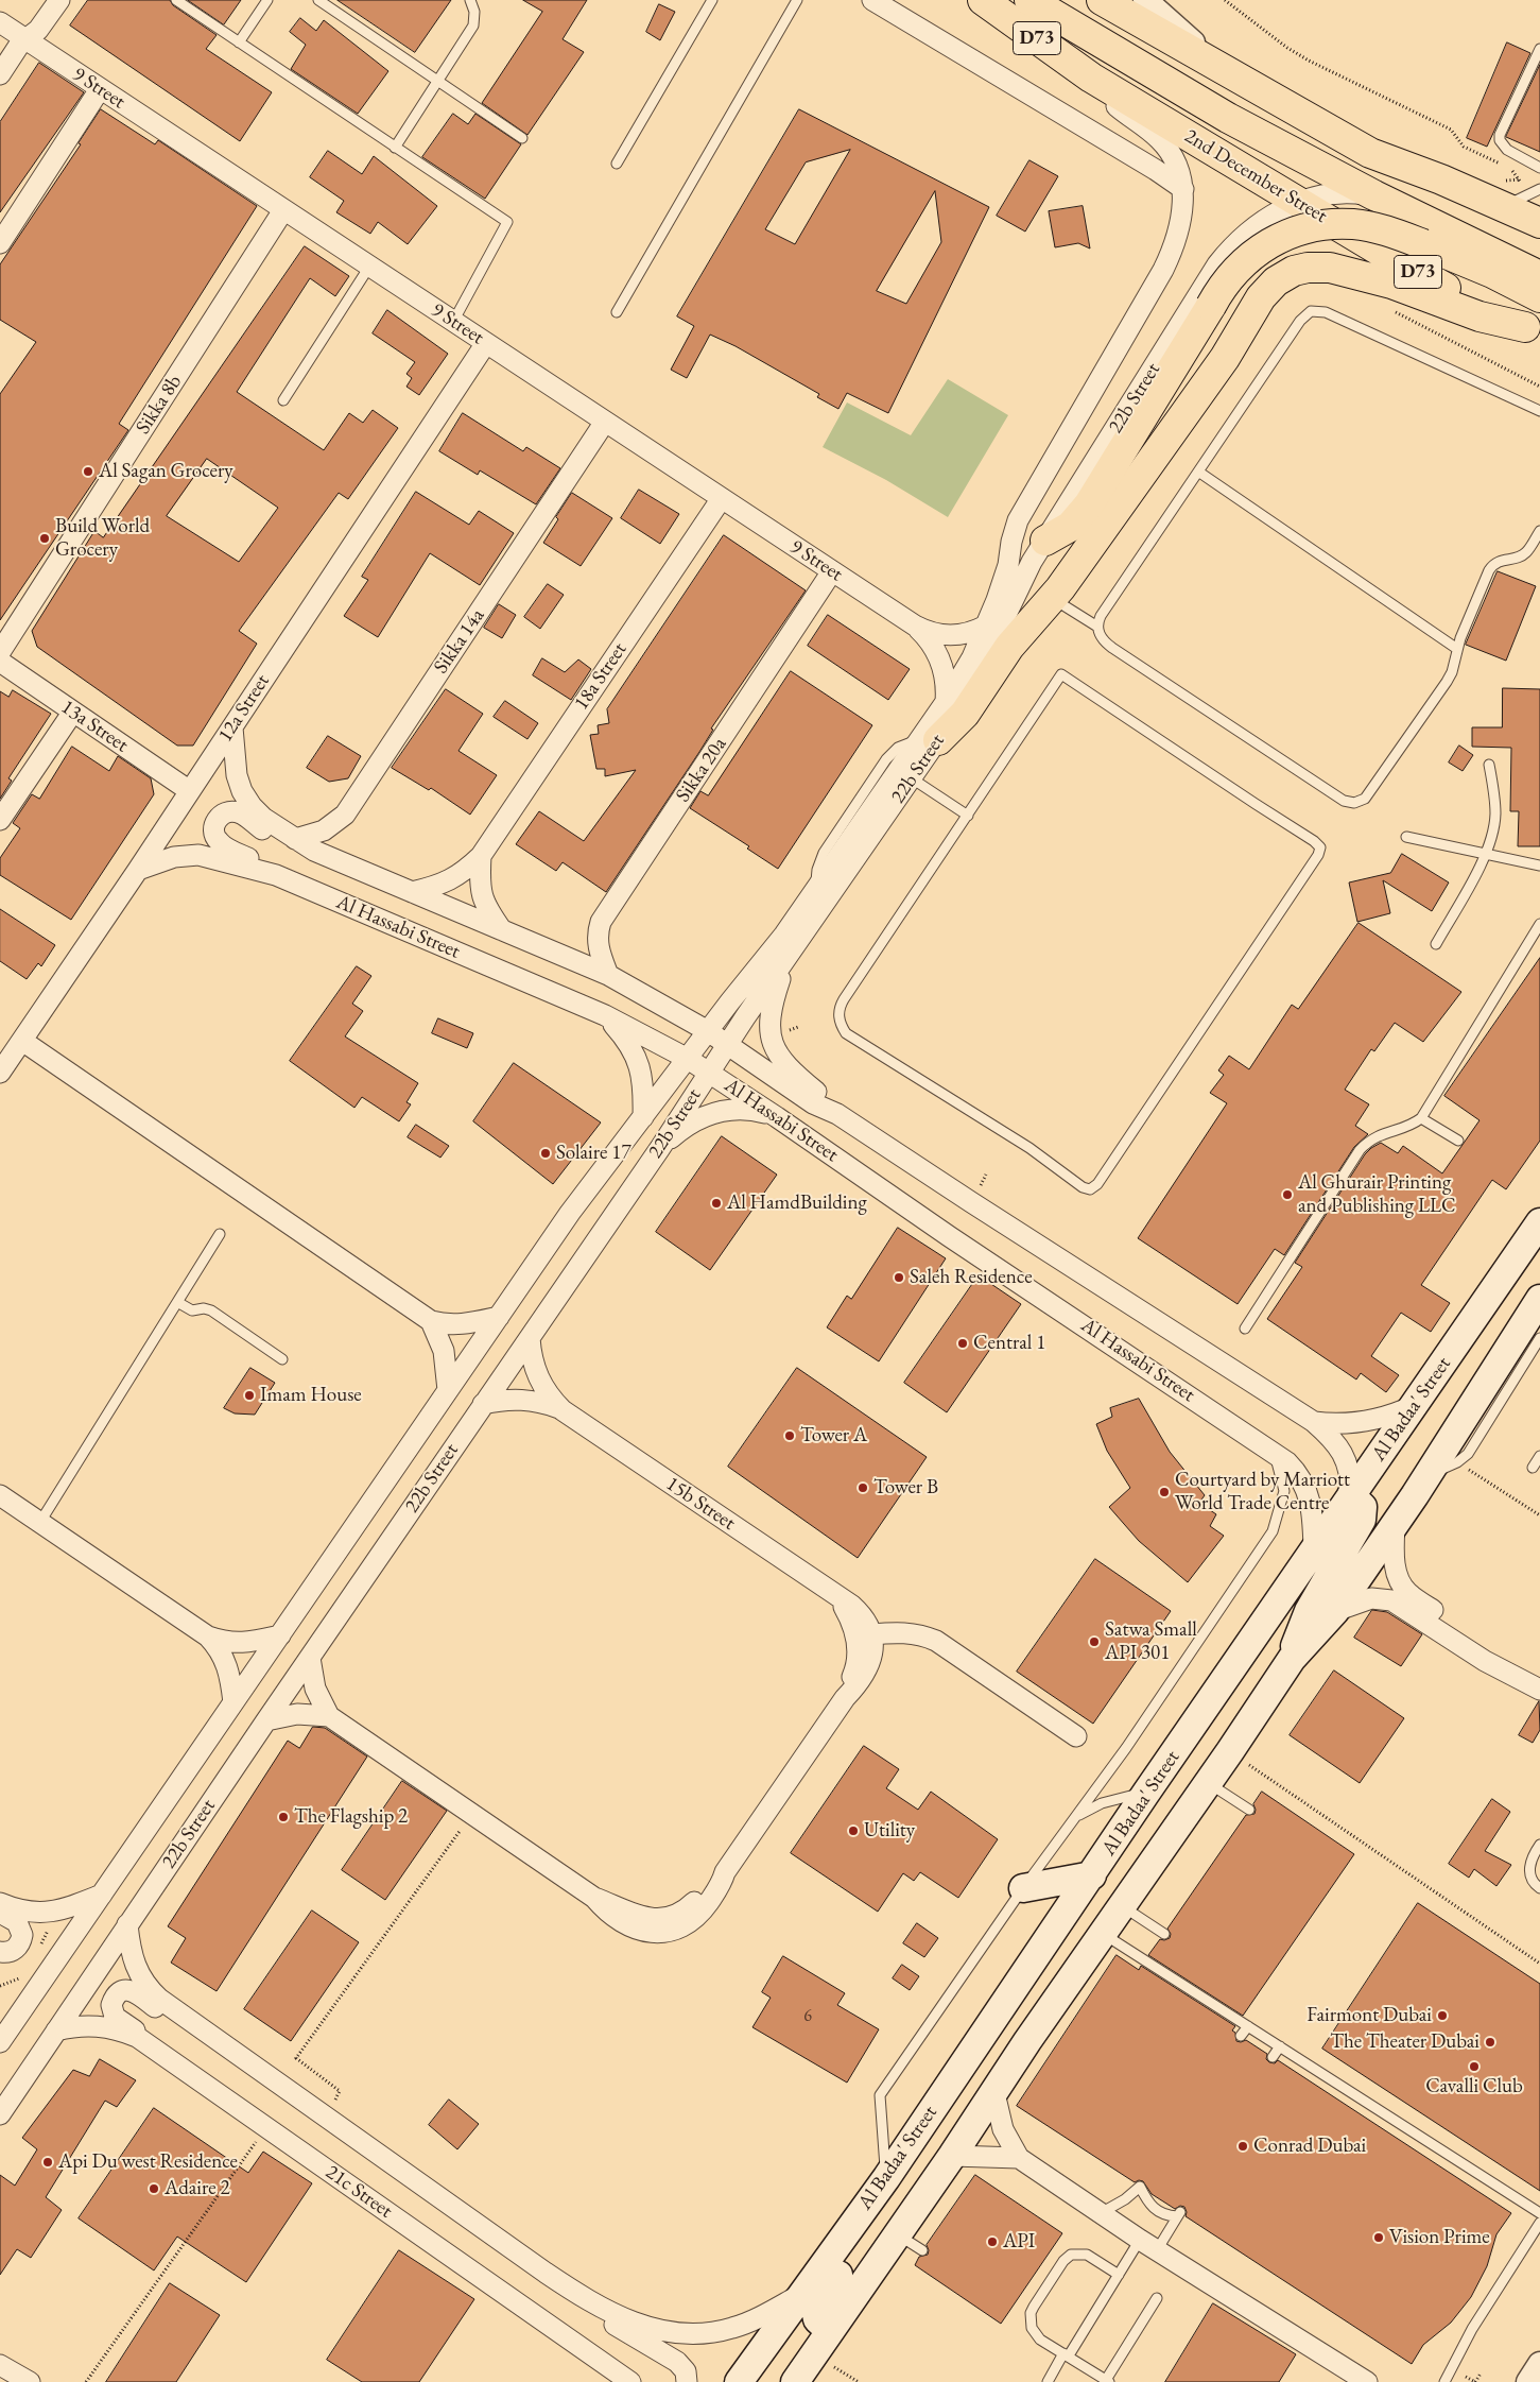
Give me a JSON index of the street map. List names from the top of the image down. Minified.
{"streets":{"main road":["D73","2nd December Street","Al Badaa' Street"],"street":["9 Street","22b Street","Sikka 8b","Sikka 14a","18a Street","12a Street","13a Street","Sikka 20a","Al Hassabi Street","15b Street","21c Street"]},"crossings":[["9 Street","22b Street"],["9 Street","Sikka 8b"],["9 Street","Sikka 14a"],["9 Street","18a Street"],["9 Street","12a Street"],["9 Street","Sikka 20a"],["2nd December Street","22b Street"],["22b Street","Al Hassabi Street"],["22b Street","15b Street"],["22b Street","21c Street"],["Sikka 14a","Al Hassabi Street"],["18a Street","Al Hassabi Street"],["12a Street","13a Street"],["12a Street","Al Hassabi Street"],["Sikka 20a","Al Hassabi Street"],["Al Hassabi Street","Al Badaa' Street"],["Al Badaa' Street","21c Street"]],"places":["Al Sagan Grocery","Build World Grocery","Solaire 17","Al Ghurair Printing and Publishing LLC","Al HamdBuilding","Saleh Residence","Central 1","Imam House","Tower A","Tower B","Courtyard by Marriott World Trade Centre","Satwa Small API 301","The Flagship 2","Utility","Fairmont Dubai","The Theater Dubai","Cavalli Club","Conrad Dubai","Api Du west Residence","Adaire 2","Vision Prime","API"],"house_numbers":["6"]}
